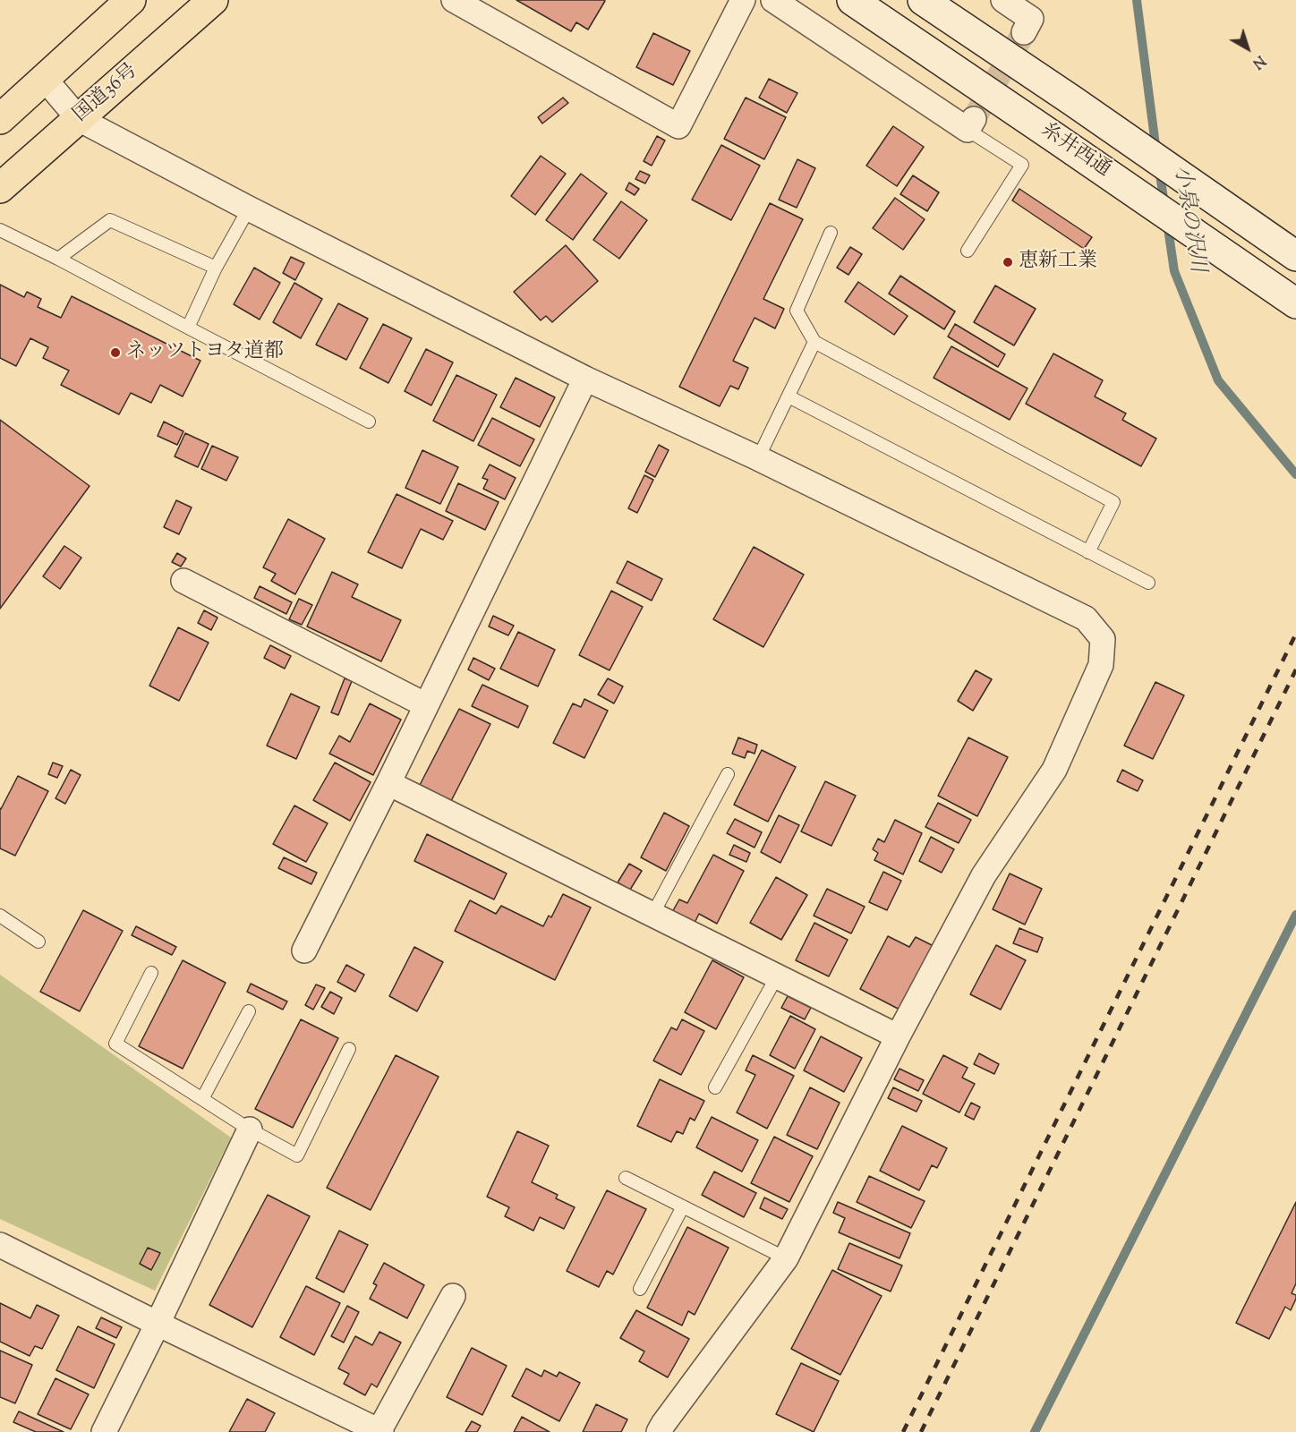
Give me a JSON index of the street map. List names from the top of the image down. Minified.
{"streets":{"highway":["国道36号"],"street":["糸井西通"]},"water":["小泉の沢川"],"places":["恵新工業","ネッツトヨタ道都"],"north":"bottom right"}
